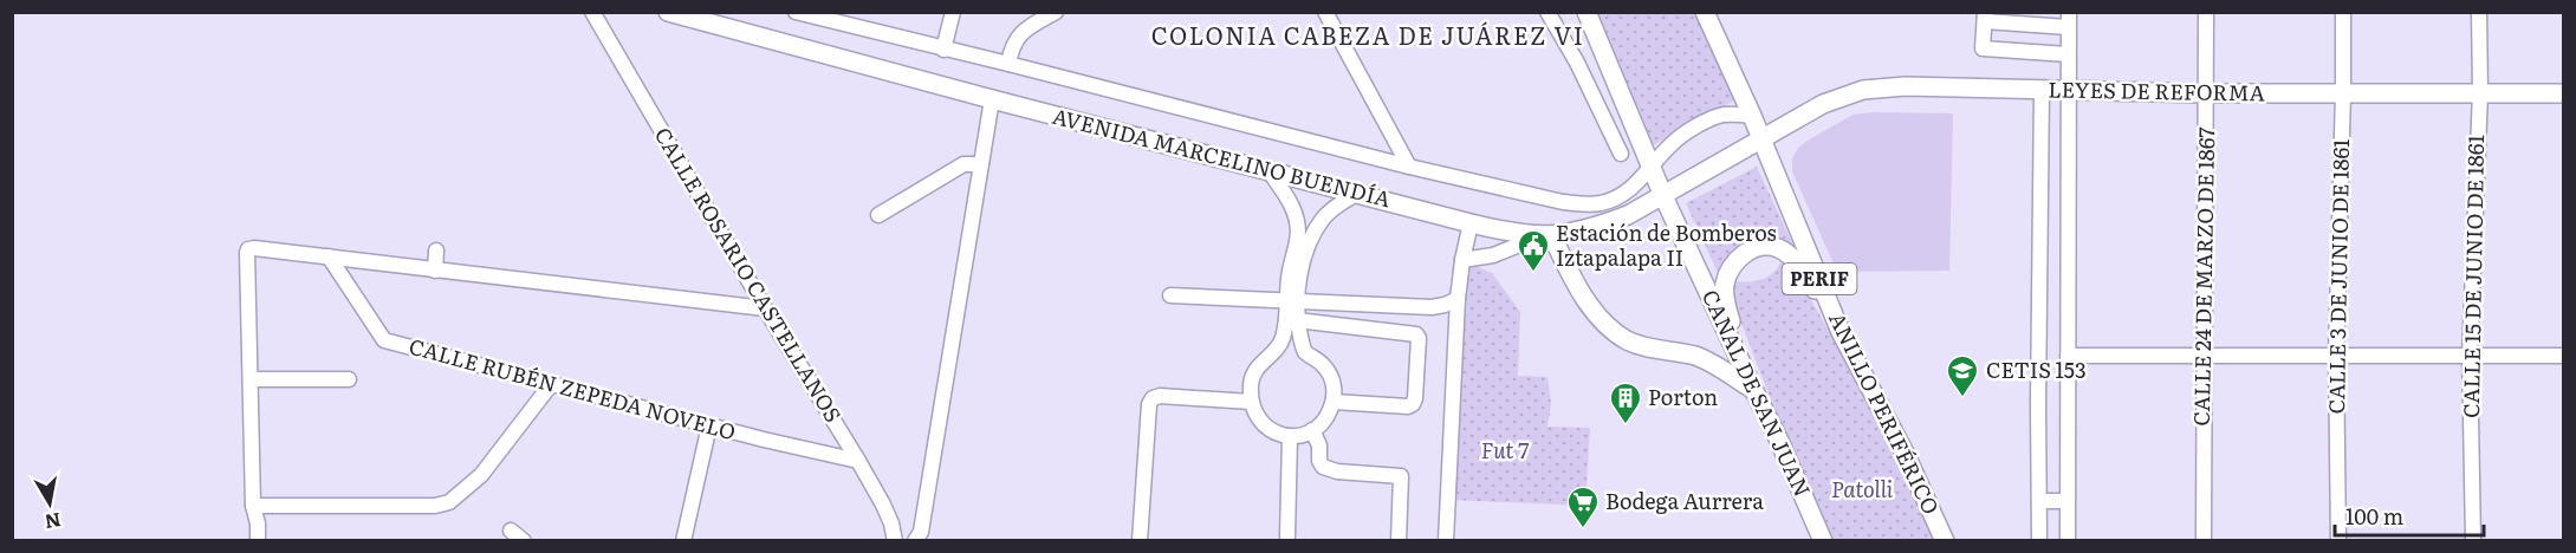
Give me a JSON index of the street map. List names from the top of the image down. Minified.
{"streets":{"main road":["LEYES DE REFORMA","AVENIDA MARCELINO BUENDÍA","PERIF","CANAL DE SAN JUAN","ANILLO PERIFÉRICO"],"street":["CALLE ROSARIO CASTELLANOS","CALLE 24 DE MARZO DE 1867","CALLE 3 DE JUNIO DE 1861","CALLE 15 DE JUNIO DE 1861","CALLE RUBÉN ZEPEDA NOVELO"]},"crossings":[["LEYES DE REFORMA","AVENIDA MARCELINO BUENDÍA"],["LEYES DE REFORMA","CALLE 24 DE MARZO DE 1867"],["LEYES DE REFORMA","CALLE 3 DE JUNIO DE 1861"],["LEYES DE REFORMA","CALLE 15 DE JUNIO DE 1861"],["LEYES DE REFORMA","ANILLO PERIFÉRICO"],["AVENIDA MARCELINO BUENDÍA","CANAL DE SAN JUAN"],["AVENIDA MARCELINO BUENDÍA","ANILLO PERIFÉRICO"],["CALLE ROSARIO CASTELLANOS","CALLE RUBÉN ZEPEDA NOVELO"]],"districts":["COLONIA CABEZA DE JUÁREZ VI"],"parks":["Fut 7","Patolli"],"places":{"public building":["Estación de Bomberos Iztapalapa II"],"school or university":["CETIS 153"],"building":["Porton"],"supermarket":["Bodega Aurrera"]},"scale_bar":"100 m","north":"bottom"}
